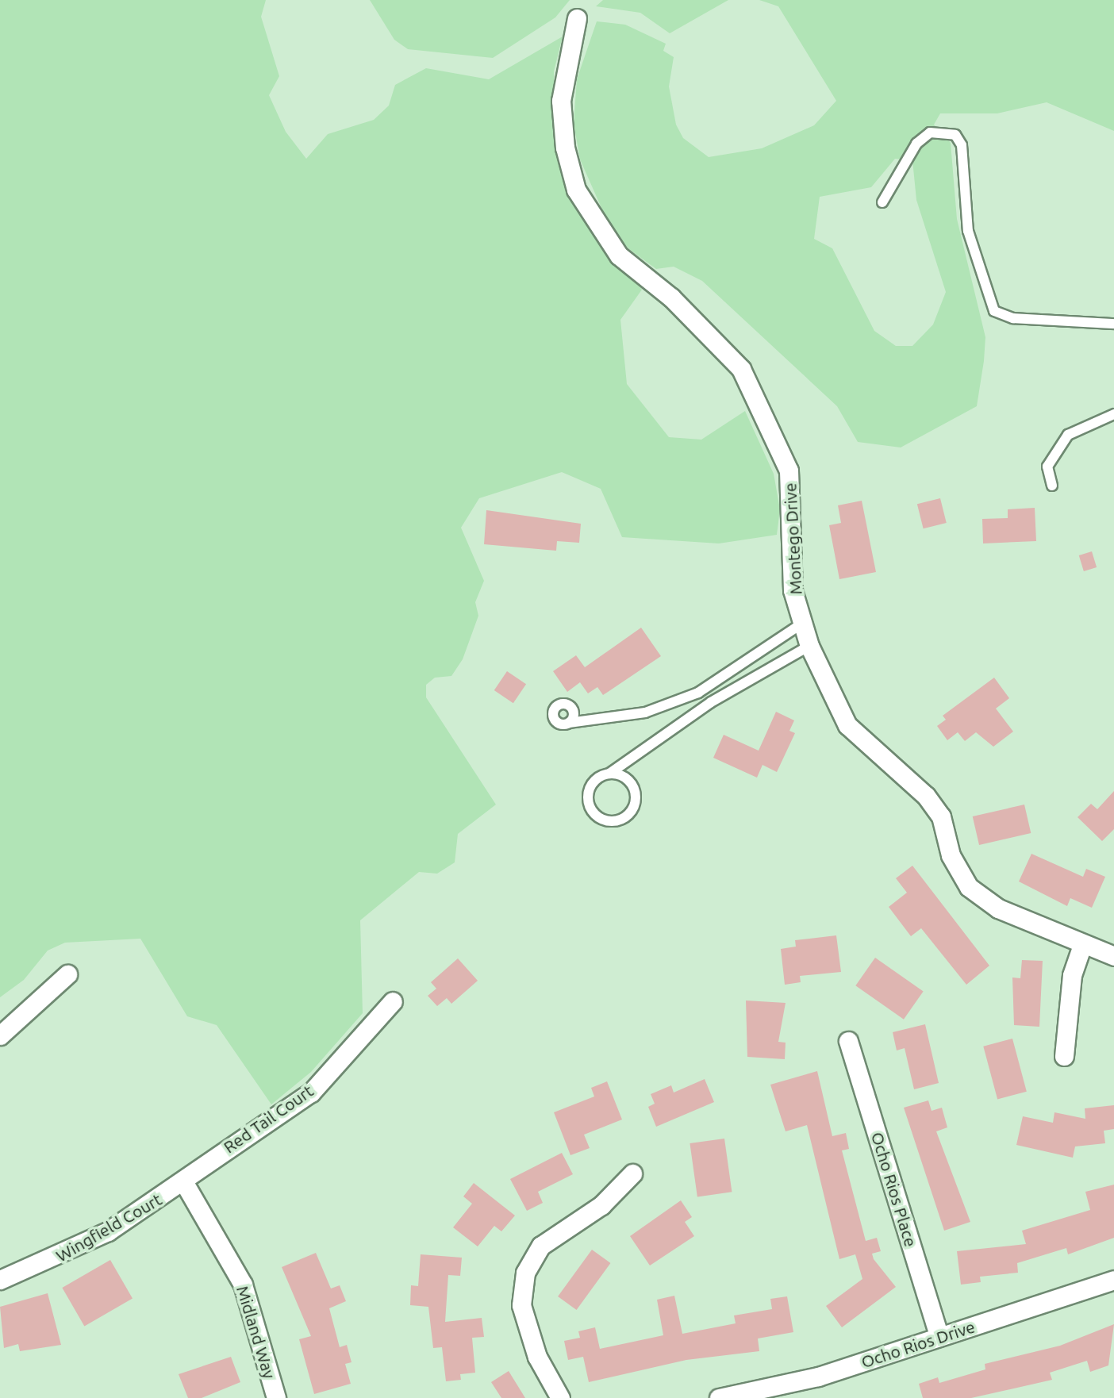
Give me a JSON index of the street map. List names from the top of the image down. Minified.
{"streets":{"street":["Montego Drive","Red Tail Court","Ocho Rios Place","Wingfield Court","Midland Way","Ocho Rios Drive"]},"crossings":[["Red Tail Court","Wingfield Court"],["Red Tail Court","Midland Way"],["Ocho Rios Place","Ocho Rios Drive"],["Wingfield Court","Midland Way"]]}
